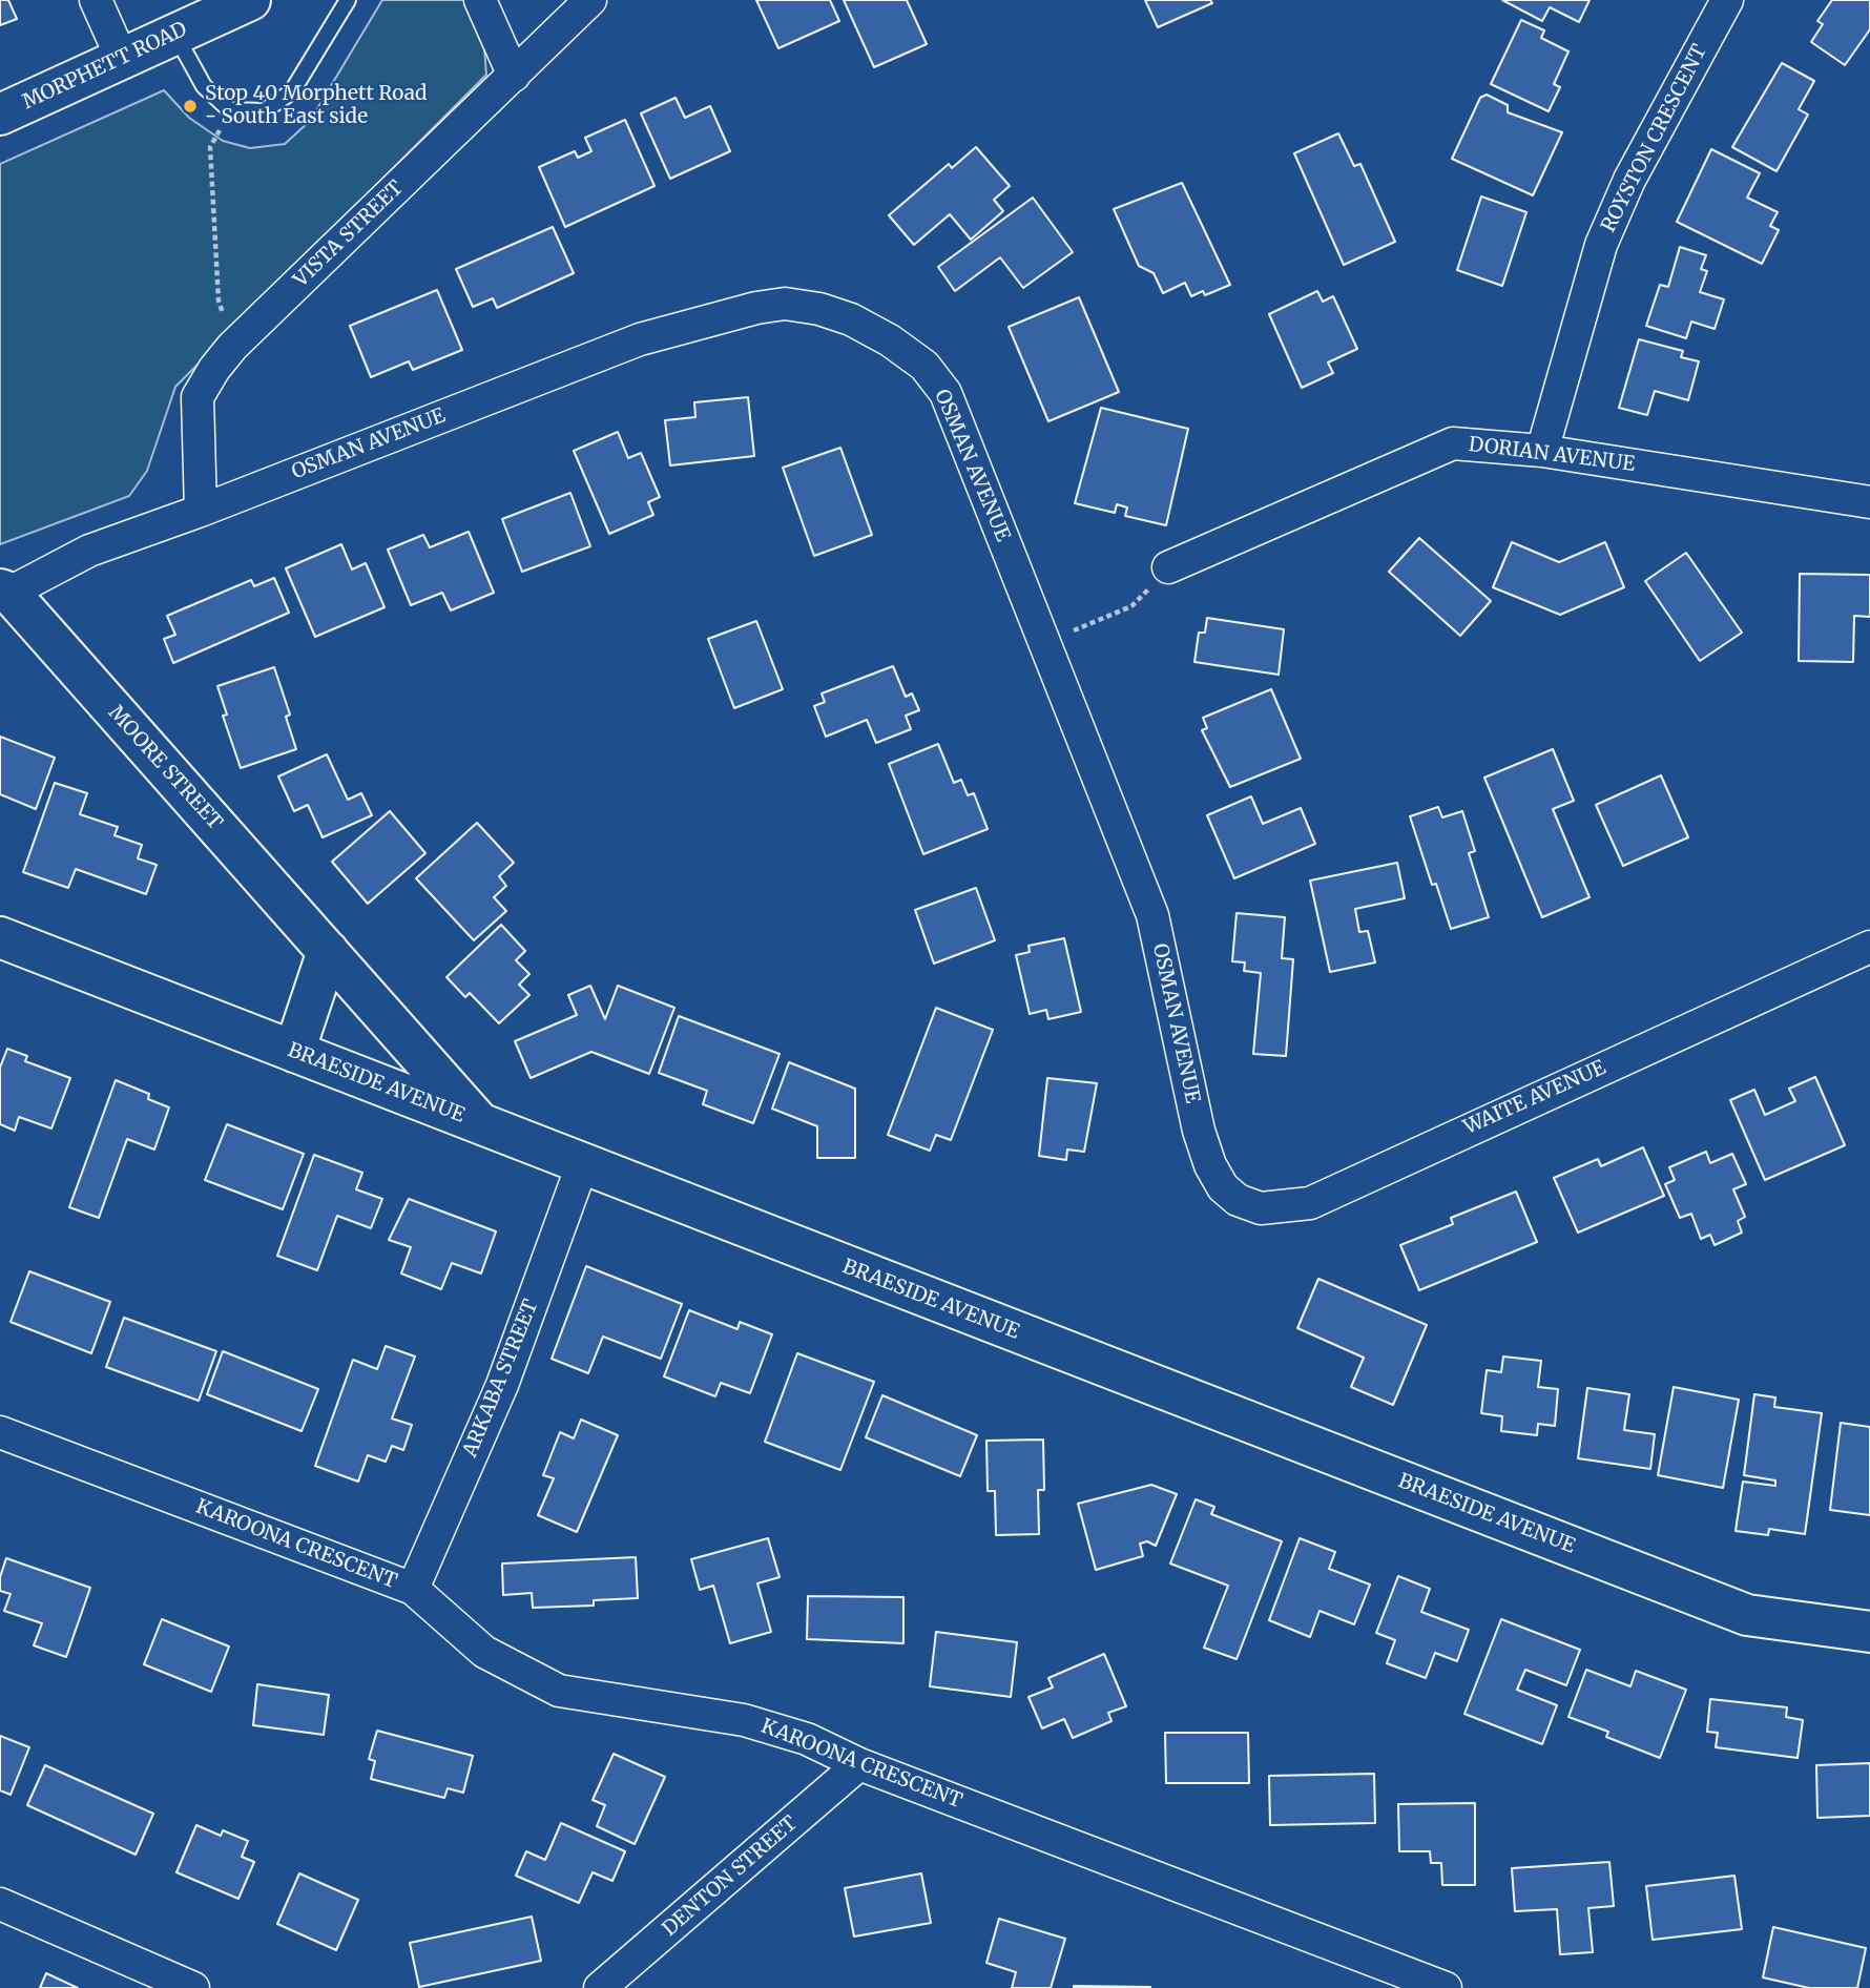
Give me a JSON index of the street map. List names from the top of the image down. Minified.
{"streets":{"street":["MORPHETT ROAD","ROYSTON CRESCENT","VISTA STREET","OSMAN AVENUE","DORIAN AVENUE","MOORE STREET","BRAESIDE AVENUE","WAITE AVENUE","ARKABA STREET","KAROONA CRESCENT","DENTON STREET"]},"crossings":[["ROYSTON CRESCENT","DORIAN AVENUE"],["VISTA STREET","OSMAN AVENUE"],["OSMAN AVENUE","MOORE STREET"],["OSMAN AVENUE","WAITE AVENUE"],["MOORE STREET","BRAESIDE AVENUE"],["BRAESIDE AVENUE","ARKABA STREET"],["ARKABA STREET","KAROONA CRESCENT"],["KAROONA CRESCENT","DENTON STREET"]],"places":["Stop 40 Morphett Road - South East side"]}
